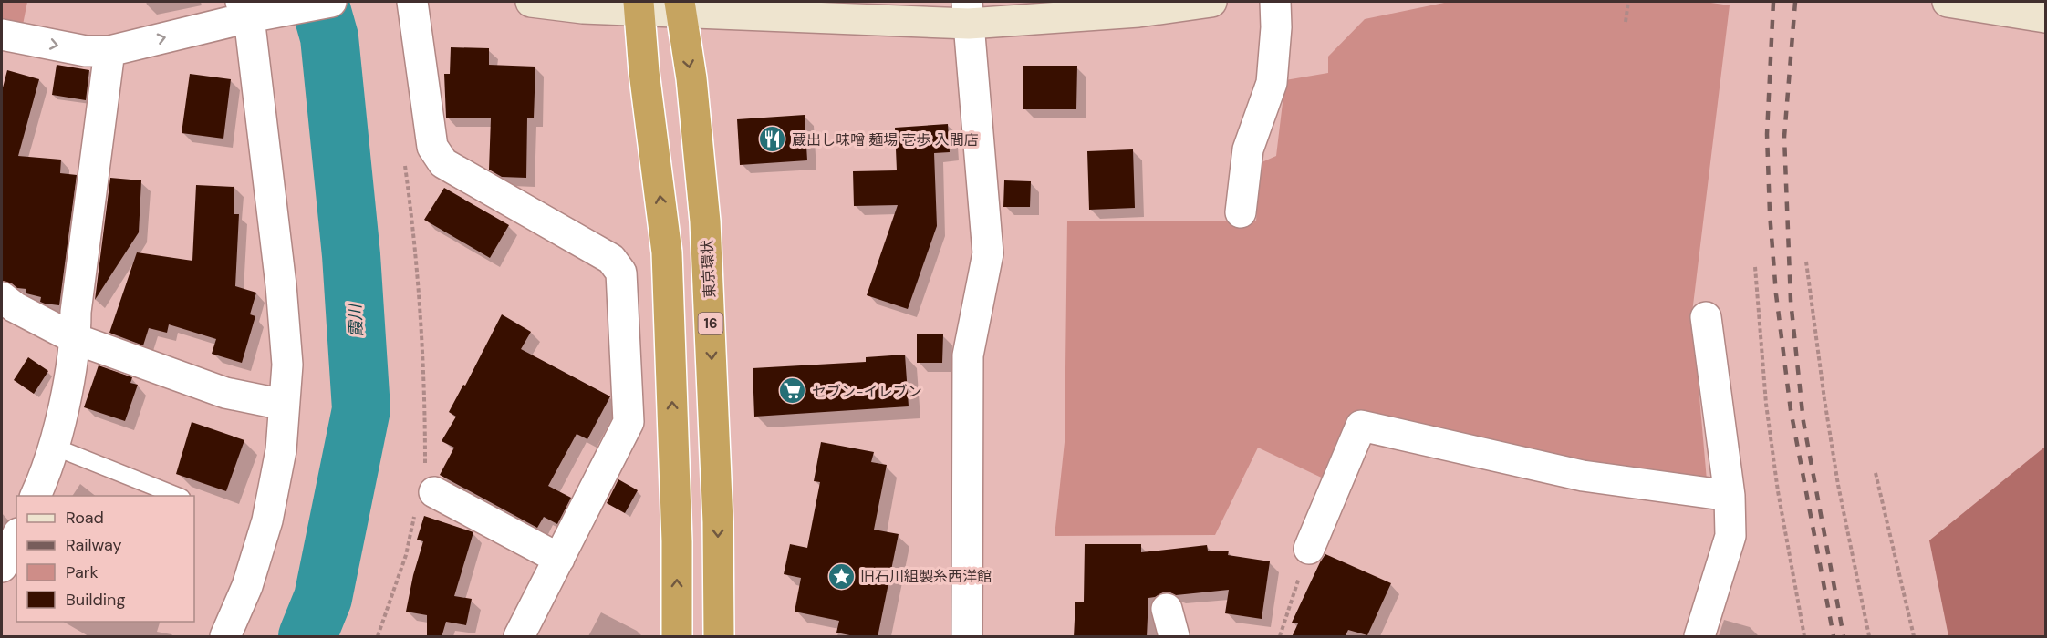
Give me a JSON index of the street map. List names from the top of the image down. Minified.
{"streets":{"highway":["東京環状","16"]},"water":["霞川"],"places":{"restaurant":["蔵出し味噌 麺場 壱歩 入間店"],"supermarket":["セブン-イレブン"],"place":["旧石川組製糸西洋館"]},"legend":["Road","Railway","Park","Building"]}
